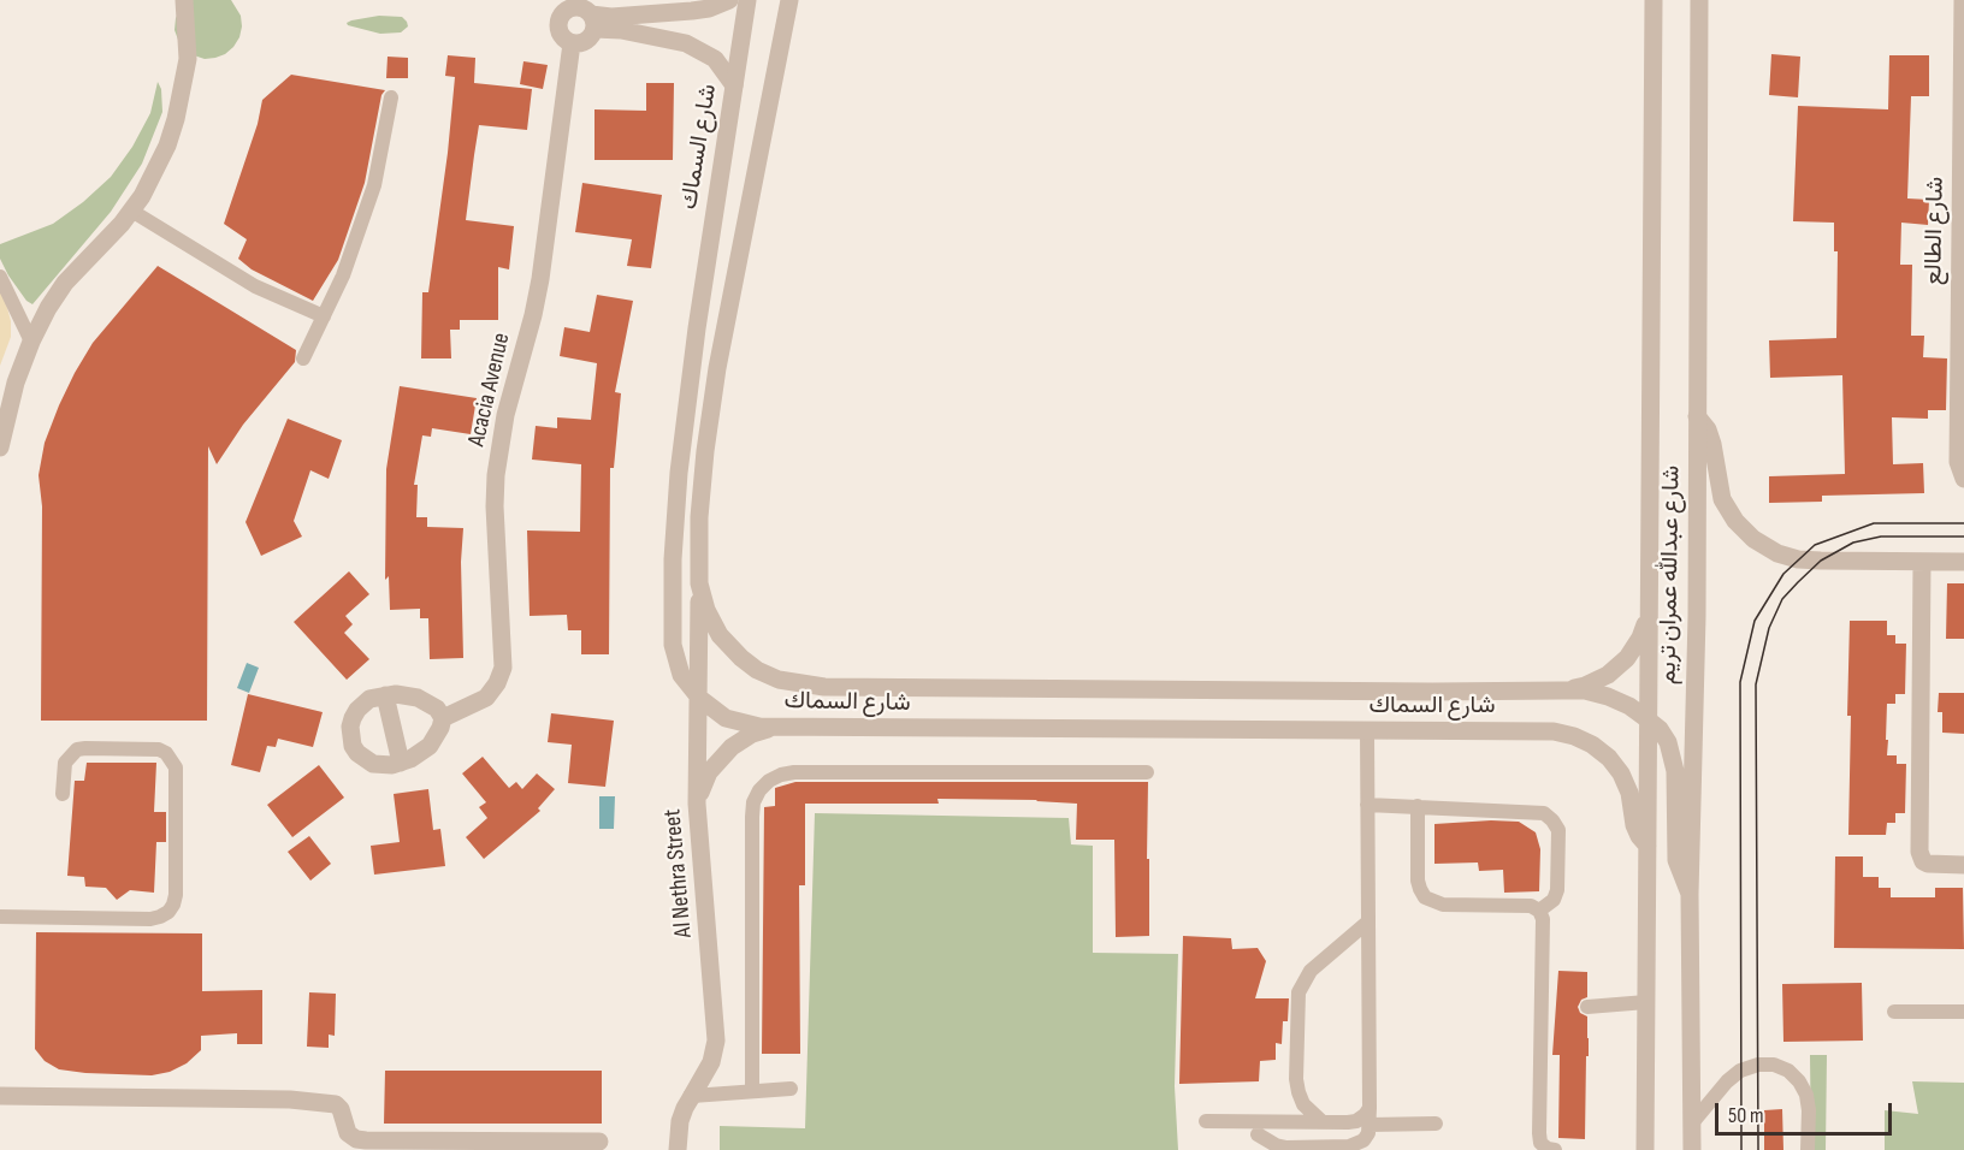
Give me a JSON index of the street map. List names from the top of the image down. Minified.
{"streets":{"street":["شارع السماك","شارع الطالع","Acacia Avenue","شارع عبدالله عمران تريم","Al Nethra Street"]},"crossings":[["شارع السماك","شارع عبدالله عمران تريم"],["شارع السماك","Al Nethra Street"]],"scale_bar":"50 m"}
